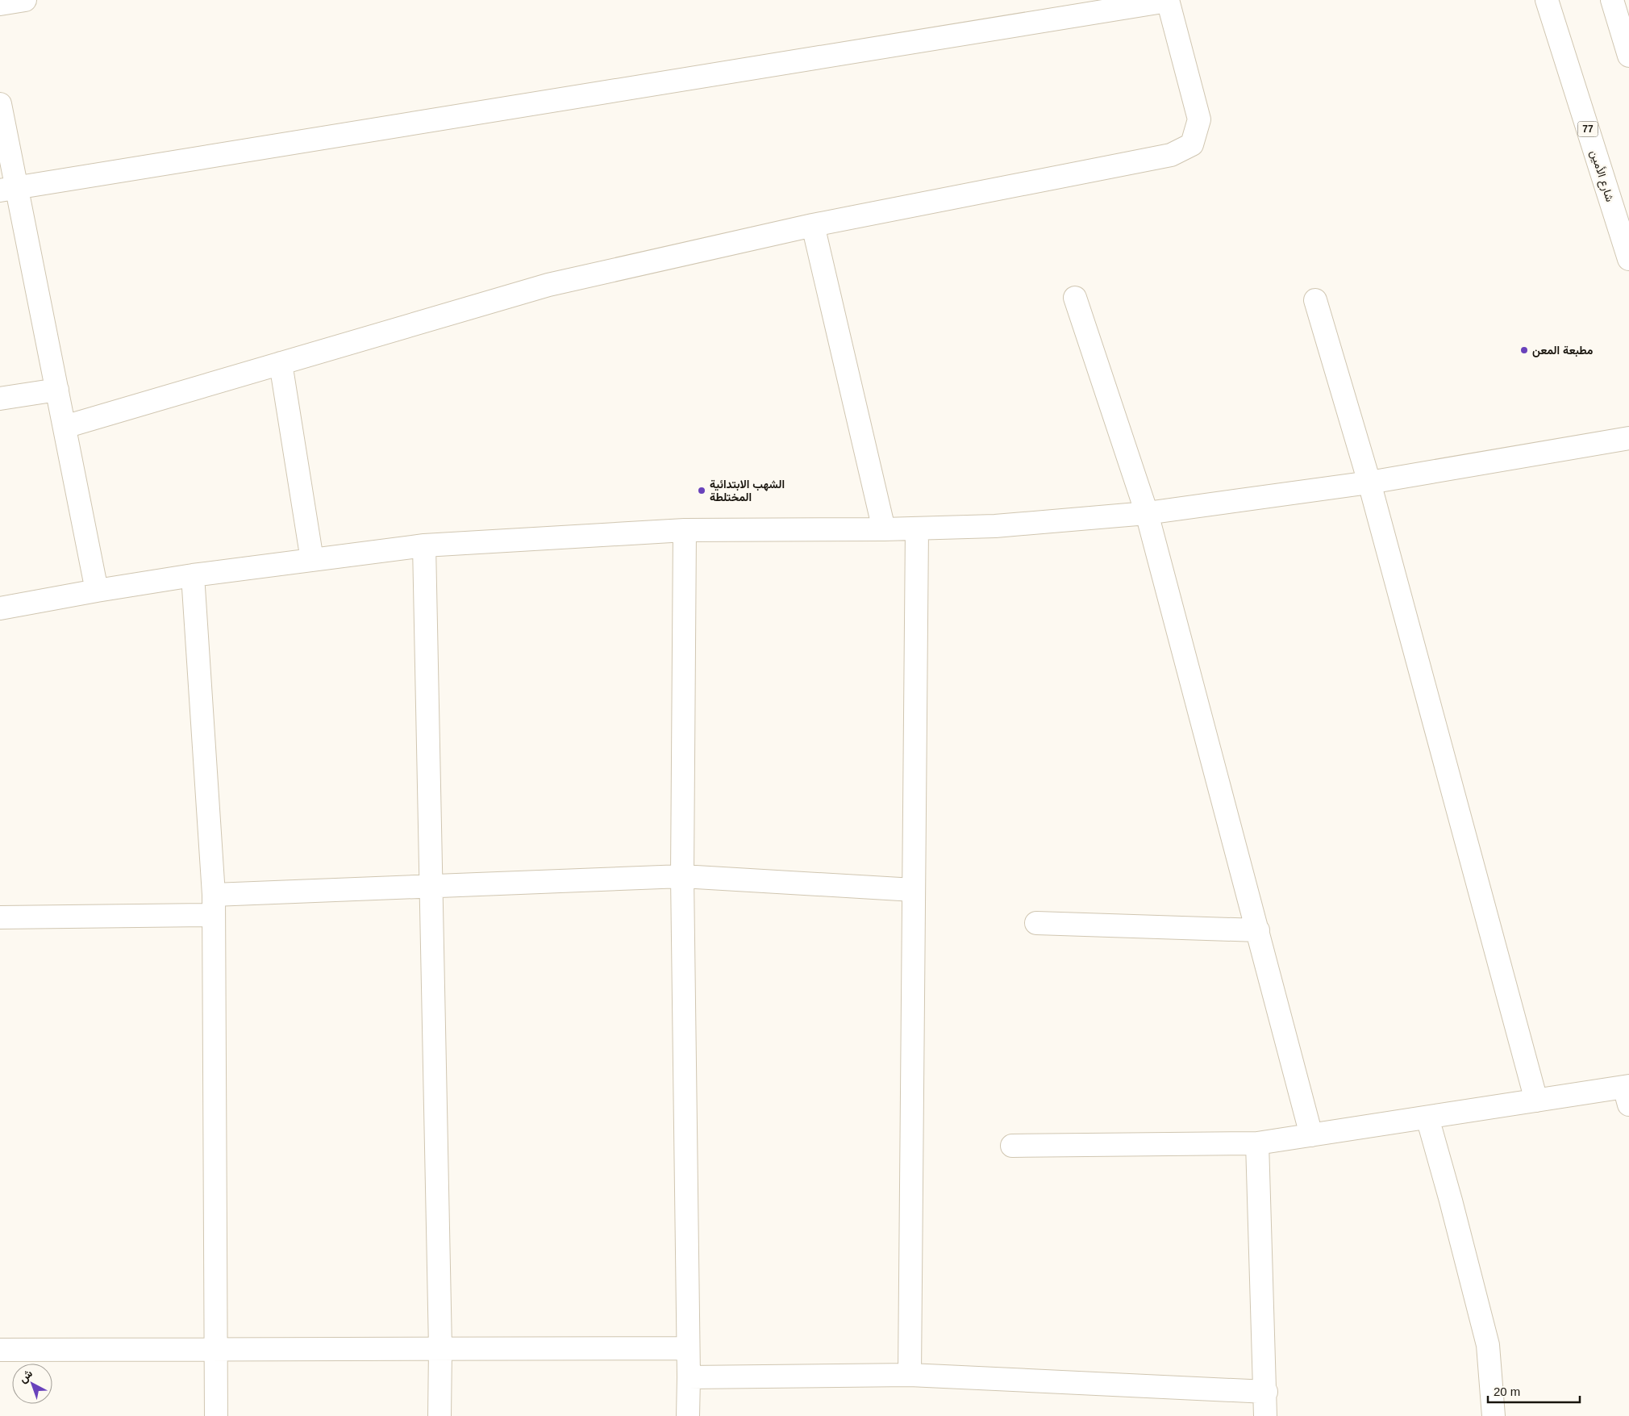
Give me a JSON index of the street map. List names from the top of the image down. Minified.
{"streets":{"street":["77","شارع الأمين"]},"places":["مطبعة المعن","الشهب الابتدائية المختلطة"],"scale_bar":"20 m","north":"top left"}
